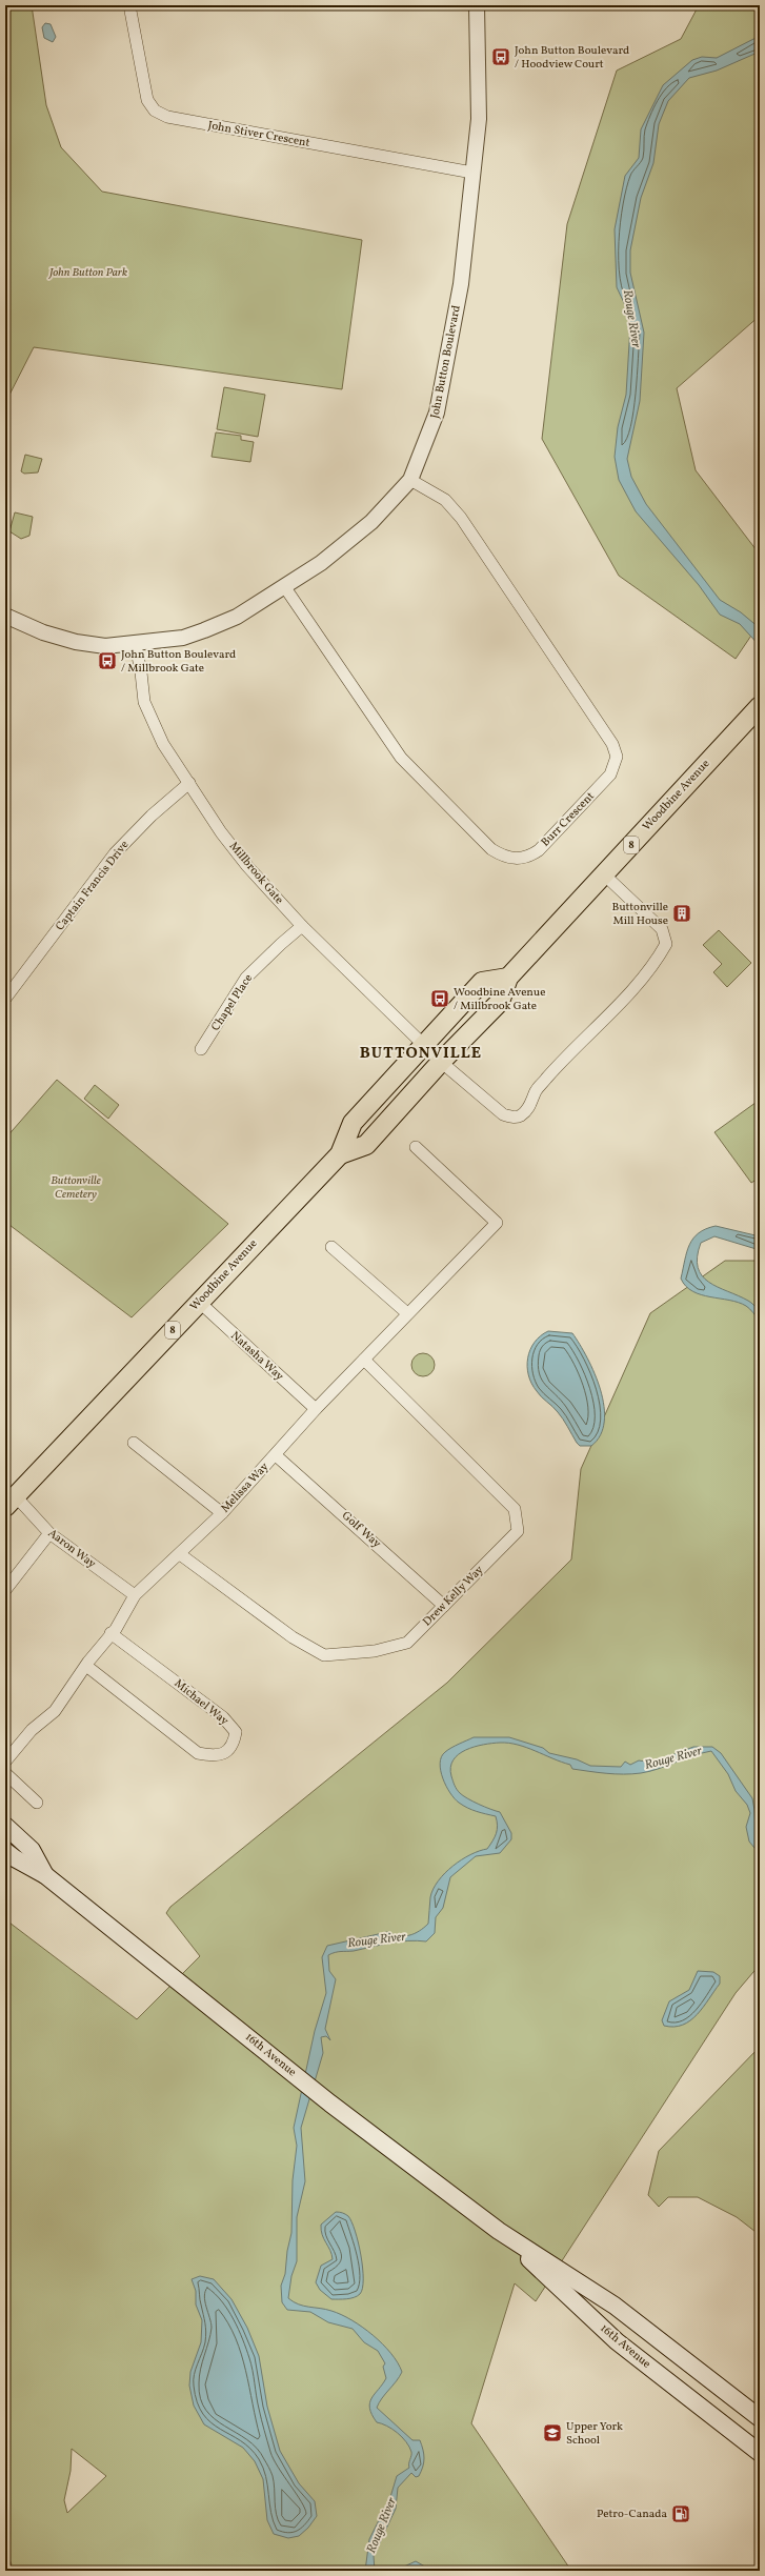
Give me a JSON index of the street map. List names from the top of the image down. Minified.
{"streets":{"main road":["Woodbine Avenue","8","16th Avenue"],"street":["John Stiver Crescent","John Button Boulevard","Burr Crescent","Millbrook Gate","Captain Francis Drive","Chapel Place","Natasha Way","Melissa Way","Golf Way","Aaron Way","Drew Kelly Way","Michael Way"]},"crossings":[["John Stiver Crescent","John Button Boulevard"],["John Button Boulevard","Burr Crescent"],["John Button Boulevard","Millbrook Gate"],["Woodbine Avenue","Millbrook Gate"],["Woodbine Avenue","Natasha Way"],["Woodbine Avenue","Aaron Way"],["Millbrook Gate","Captain Francis Drive"],["Millbrook Gate","Chapel Place"],["Natasha Way","Melissa Way"],["Melissa Way","Golf Way"],["Melissa Way","Aaron Way"],["Melissa Way","Drew Kelly Way"],["Melissa Way","Michael Way"],["Golf Way","Drew Kelly Way"]],"districts":["BUTTONVILLE"],"water":["Rouge River"],"parks":["John Button Park","Buttonville Cemetery"],"places":{"bus stop":["John Button Boulevard / Hoodview Court","John Button Boulevard / Millbrook Gate","Woodbine Avenue / Millbrook Gate"],"building":["Buttonville Mill House"],"school or university":["Upper York School"],"fuel station":["Petro-Canada"]}}
